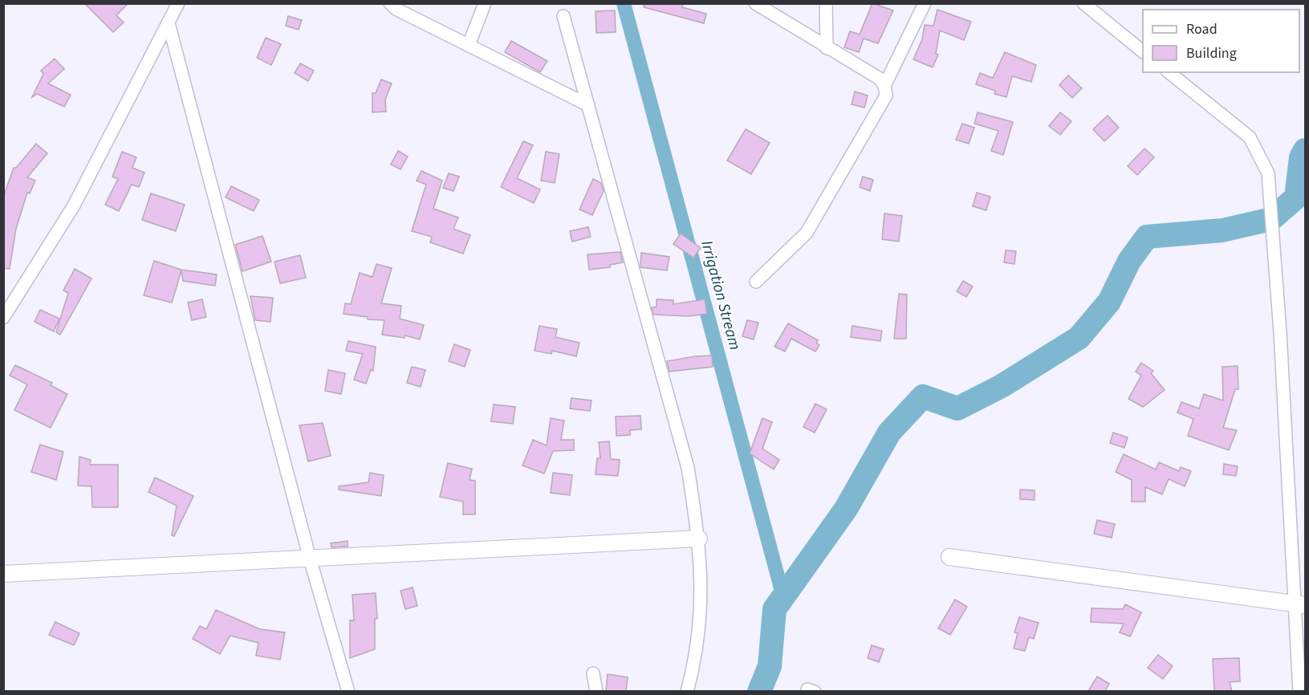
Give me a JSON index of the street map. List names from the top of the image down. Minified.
{"water":["Irrigation Stream"],"legend":["Road","Building"]}
